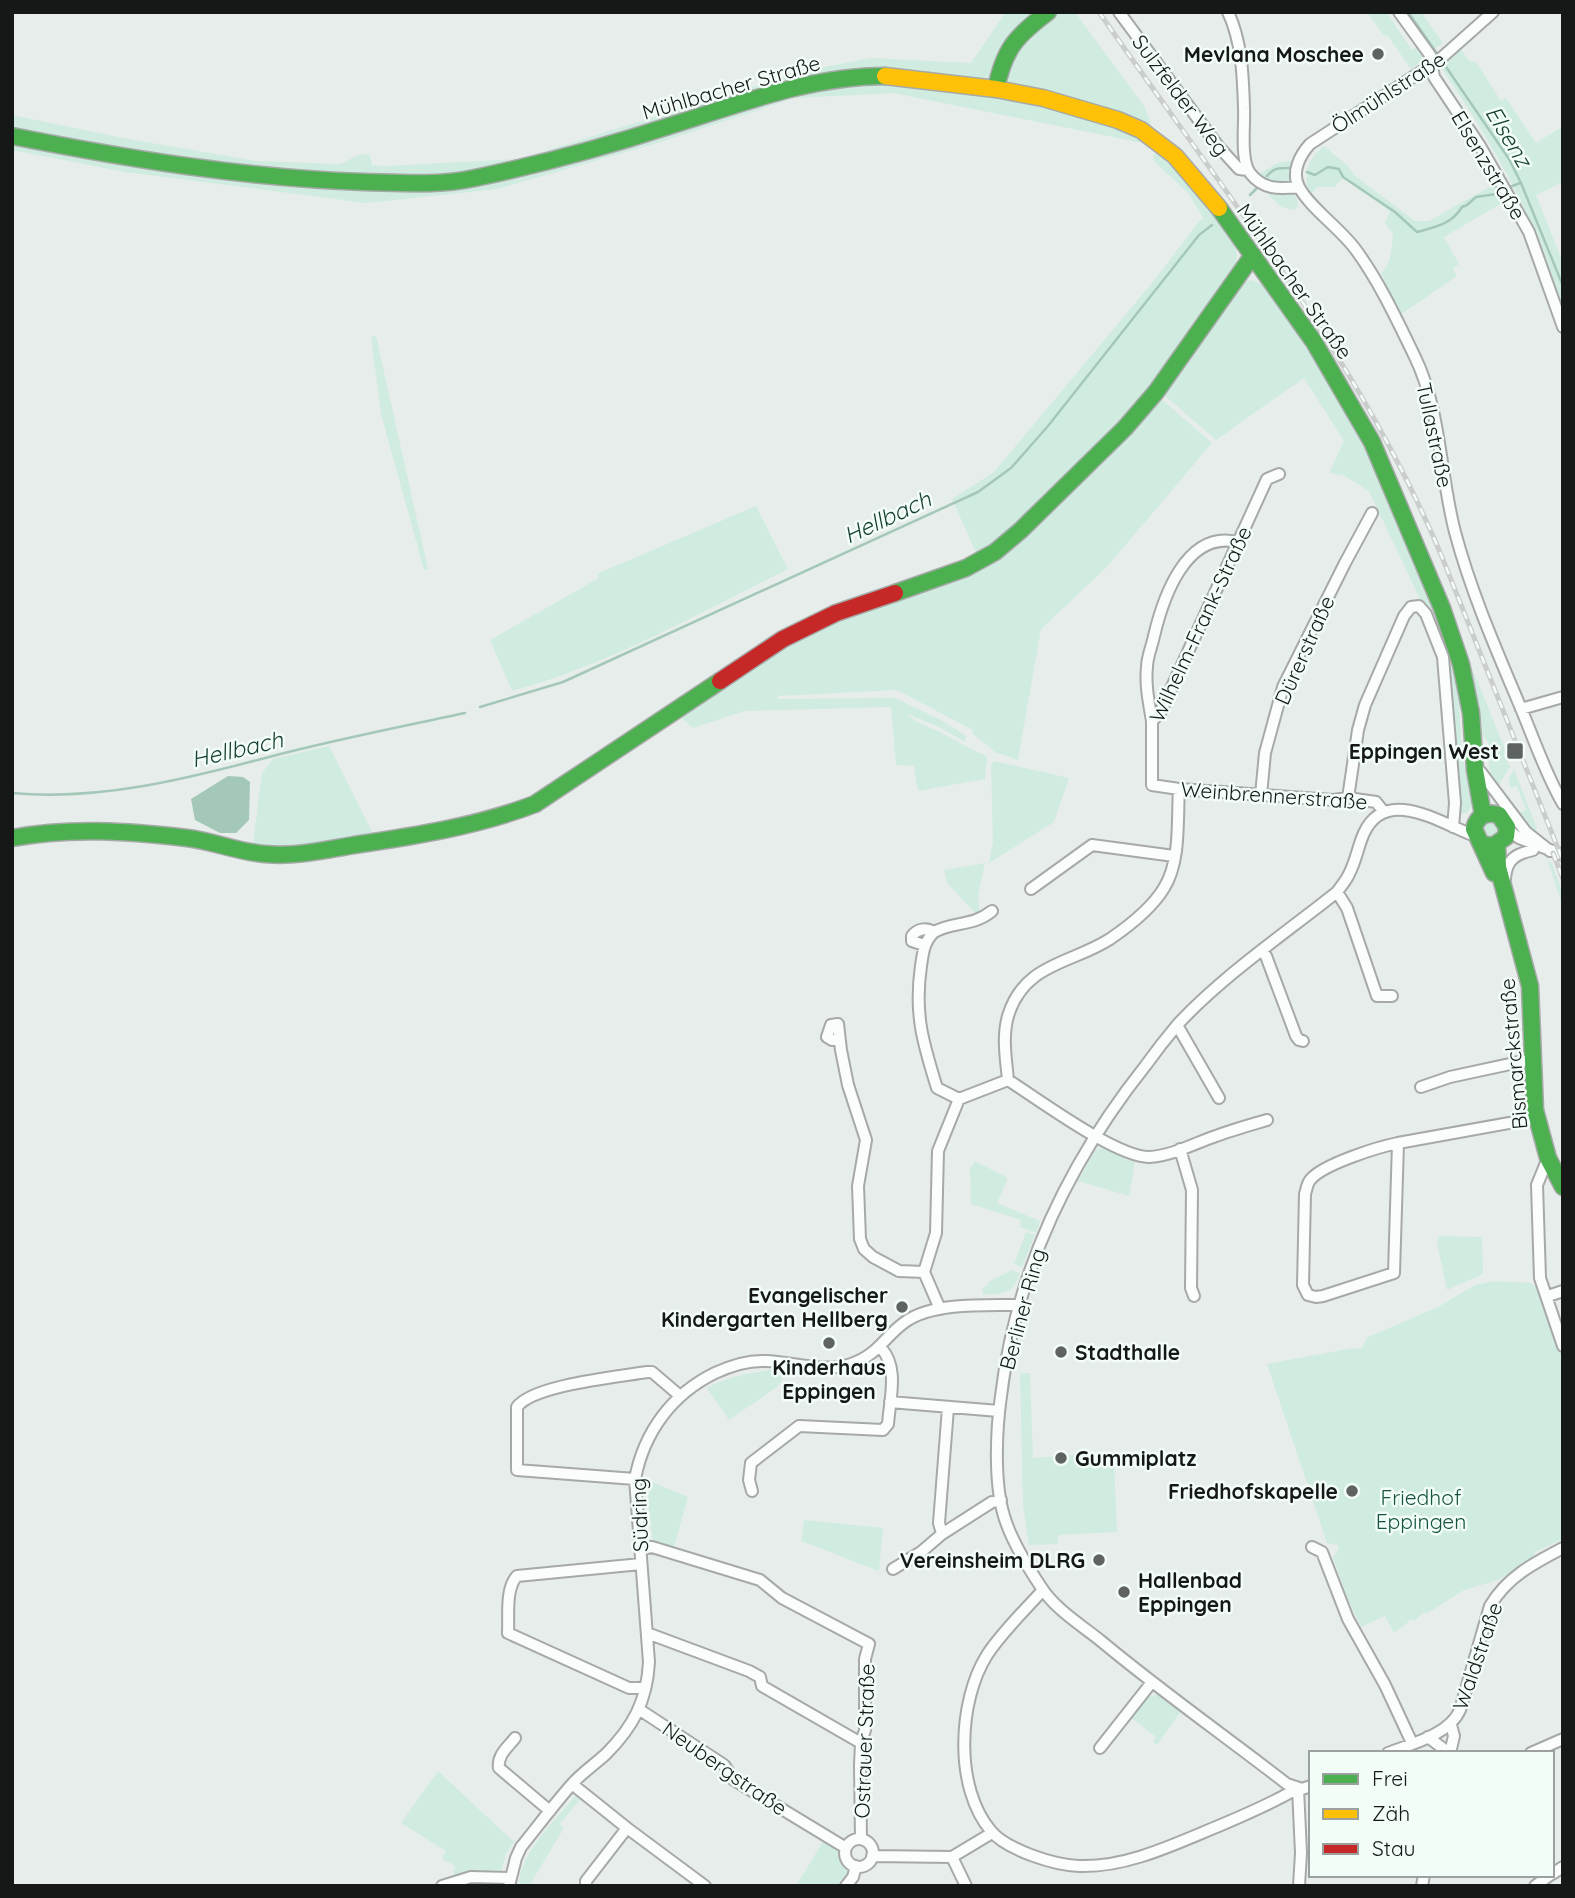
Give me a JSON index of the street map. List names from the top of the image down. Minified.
{"streets":{"street":["Mühlbacher Straße","Ölmühlstraße","Sulzfelder Weg","Elsenzstraße","Tullastraße","Wilhelm-Frank-Straße","Dürerstraße","Weinbrennerstraße","Bismarckstraße","Berliner Ring","Südring","Waldstraße","Ostrauer Straße","Neubergstraße"]},"crossings":[["Mühlbacher Straße","Weinbrennerstraße"],["Mühlbacher Straße","Bismarckstraße"],["Ölmühlstraße","Elsenzstraße"],["Ölmühlstraße","Tullastraße"],["Wilhelm-Frank-Straße","Weinbrennerstraße"],["Dürerstraße","Weinbrennerstraße"],["Weinbrennerstraße","Bismarckstraße"],["Weinbrennerstraße","Berliner Ring"],["Berliner Ring","Südring"],["Südring","Ostrauer Straße"],["Südring","Neubergstraße"],["Ostrauer Straße","Neubergstraße"]],"water":["Elsenz","Hellbach"],"parks":["Friedhof Eppingen"],"places":{"other":["Mevlana Moschee","Evangelischer Kindergarten Hellberg","Kinderhaus Eppingen","Stadthalle","Gummiplatz","Friedhofskapelle","Vereinsheim DLRG","Hallenbad Eppingen"],"transit":["Eppingen West"]},"legend":["Frei","Zäh","Stau"]}
